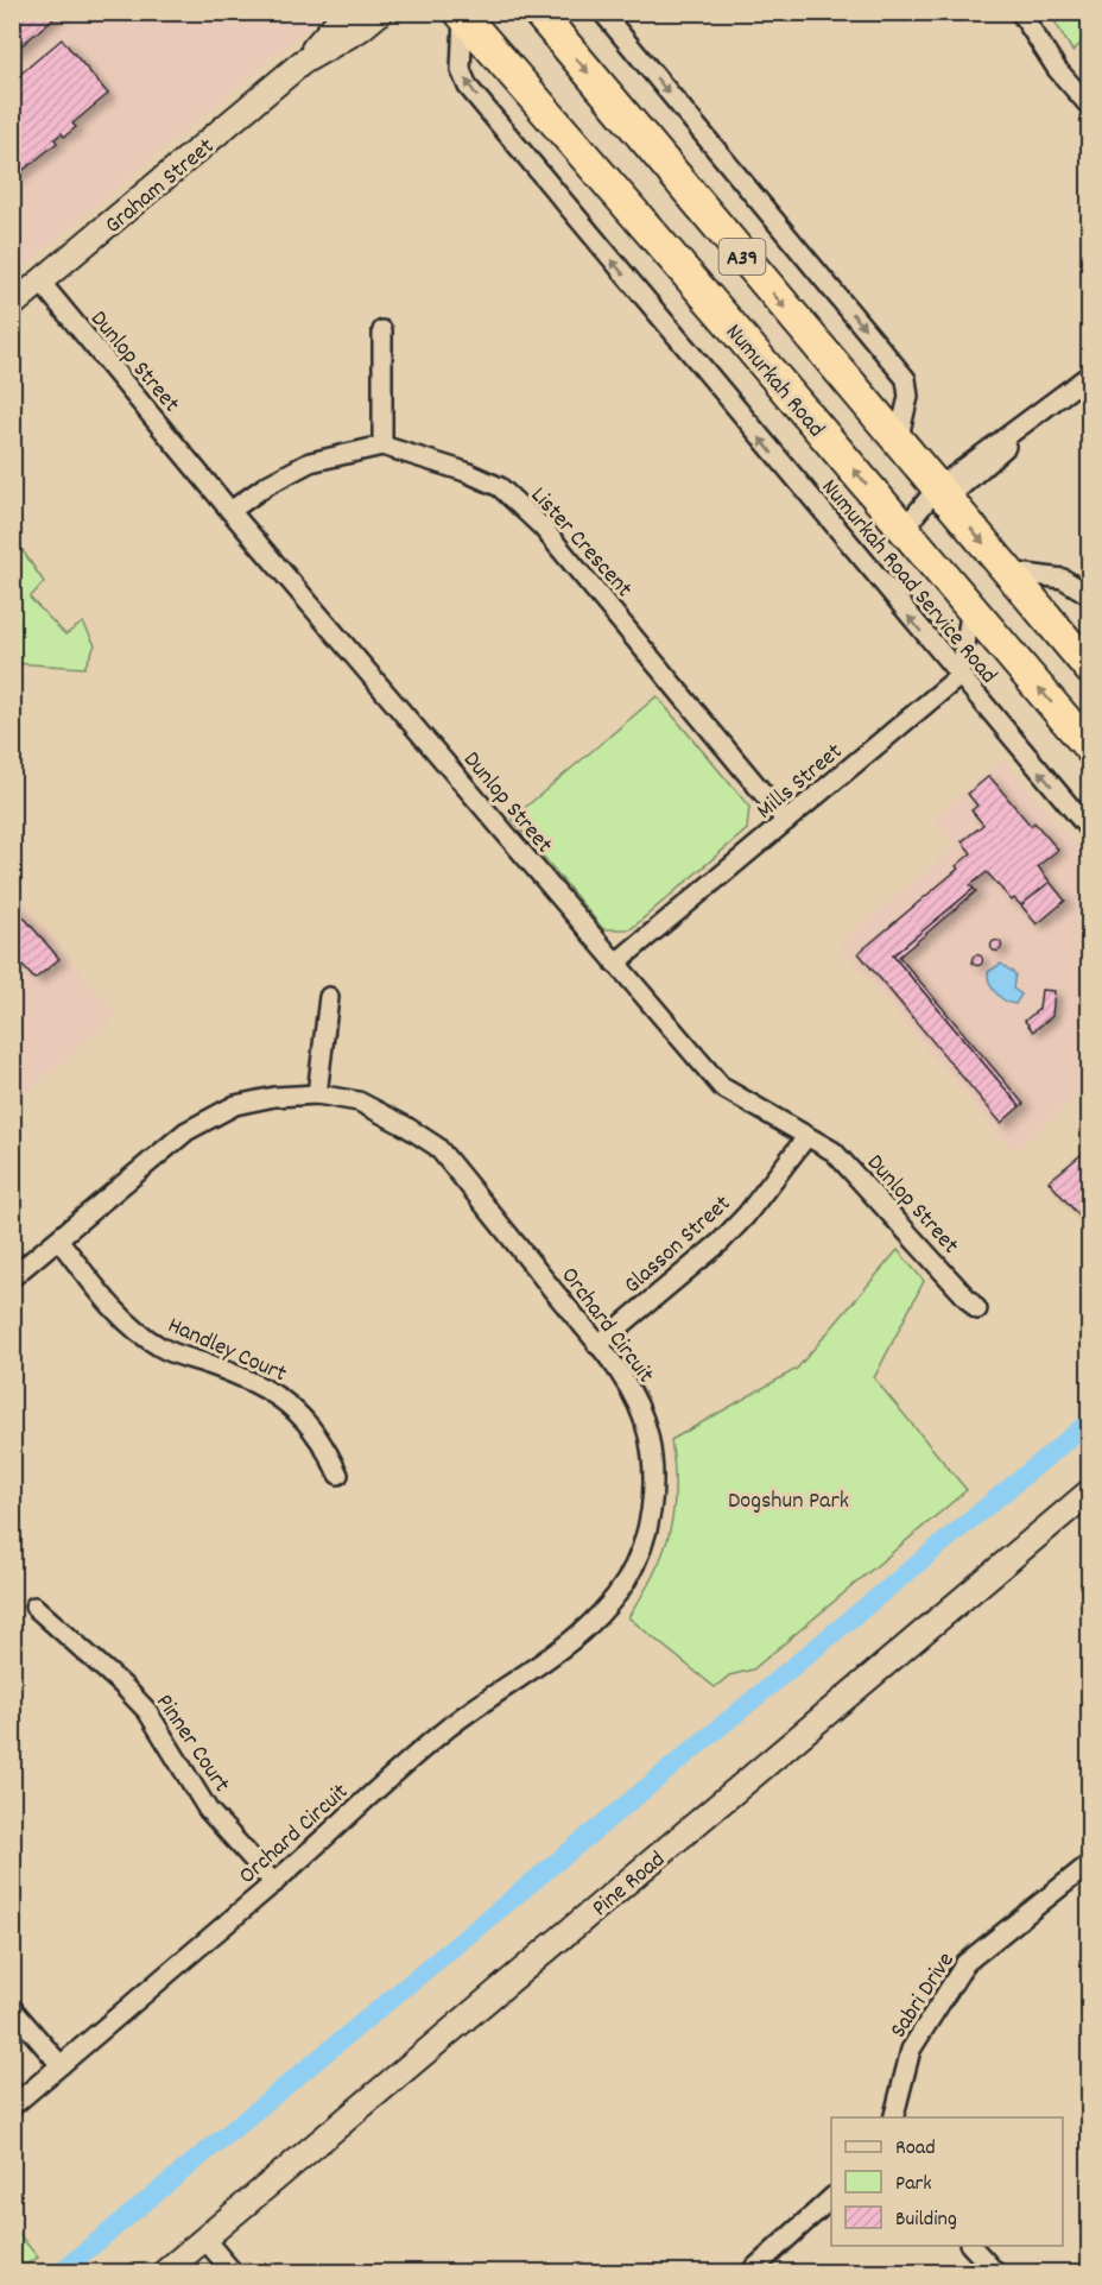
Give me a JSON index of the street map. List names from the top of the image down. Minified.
{"streets":{"highway":["A39","Numurkah Road"],"street":["Graham Street","Dunlop Street","Lister Crescent","Numurkah Road Service Road","Mills Street","Glasson Street","Orchard Circuit","Handley Court","Pinner Court","Pine Road","Sabri Drive"]},"crossings":[["Graham Street","Dunlop Street"],["Dunlop Street","Mills Street"],["Dunlop Street","Glasson Street"],["Numurkah Road","Numurkah Road Service Road"],["Lister Crescent","Mills Street"],["Numurkah Road Service Road","Mills Street"],["Glasson Street","Orchard Circuit"],["Orchard Circuit","Handley Court"],["Orchard Circuit","Pinner Court"]],"parks":["Dogshun Park"],"legend":["Road","Park","Building"]}
